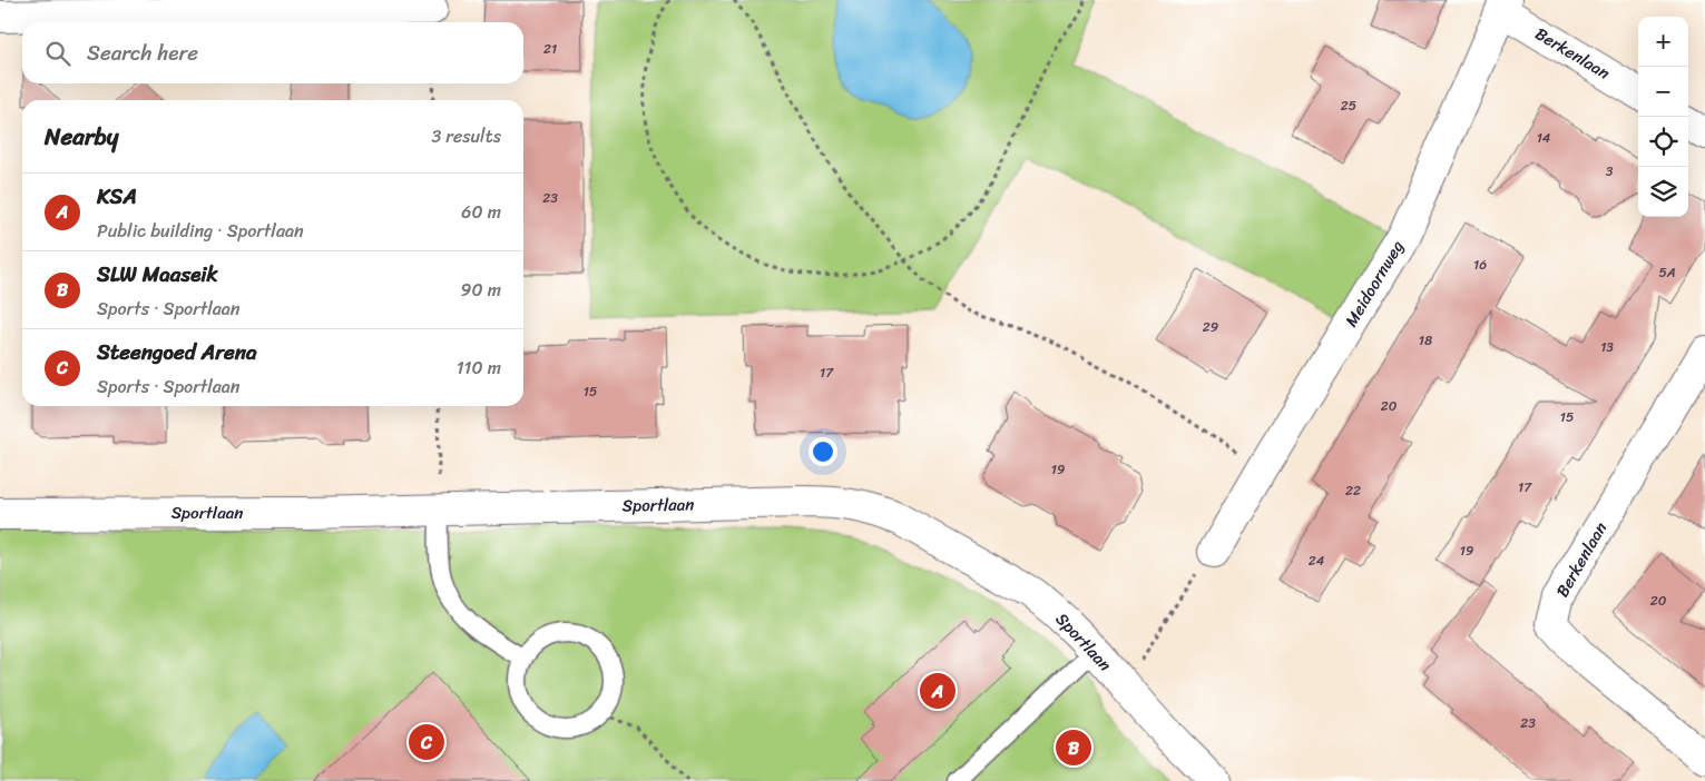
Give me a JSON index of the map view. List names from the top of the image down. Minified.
{"streets":{"street":["Berkenlaan","Meidoornweg","Sportlaan"]},"crossings":[["Berkenlaan","Meidoornweg"]],"house_numbers":["21","25","14","3","23","16","5A","29","18","13","17","15","20","15","19","17","22","19","24","20","23"],"page":{"map_buttons":["+","−"],"search":"Search here","heading":["Nearby","3 results"],"list":[{"mark":"A","name":"KSA","note":"Public building · Sportlaan","value":"60 m"},{"mark":"B","name":"SLW Maaseik","note":"Sports · Sportlaan","value":"90 m"},{"mark":"C","name":"Steengoed Arena","note":"Sports · Sportlaan","value":"110 m"}],"pins":["A","C","B"]}}
